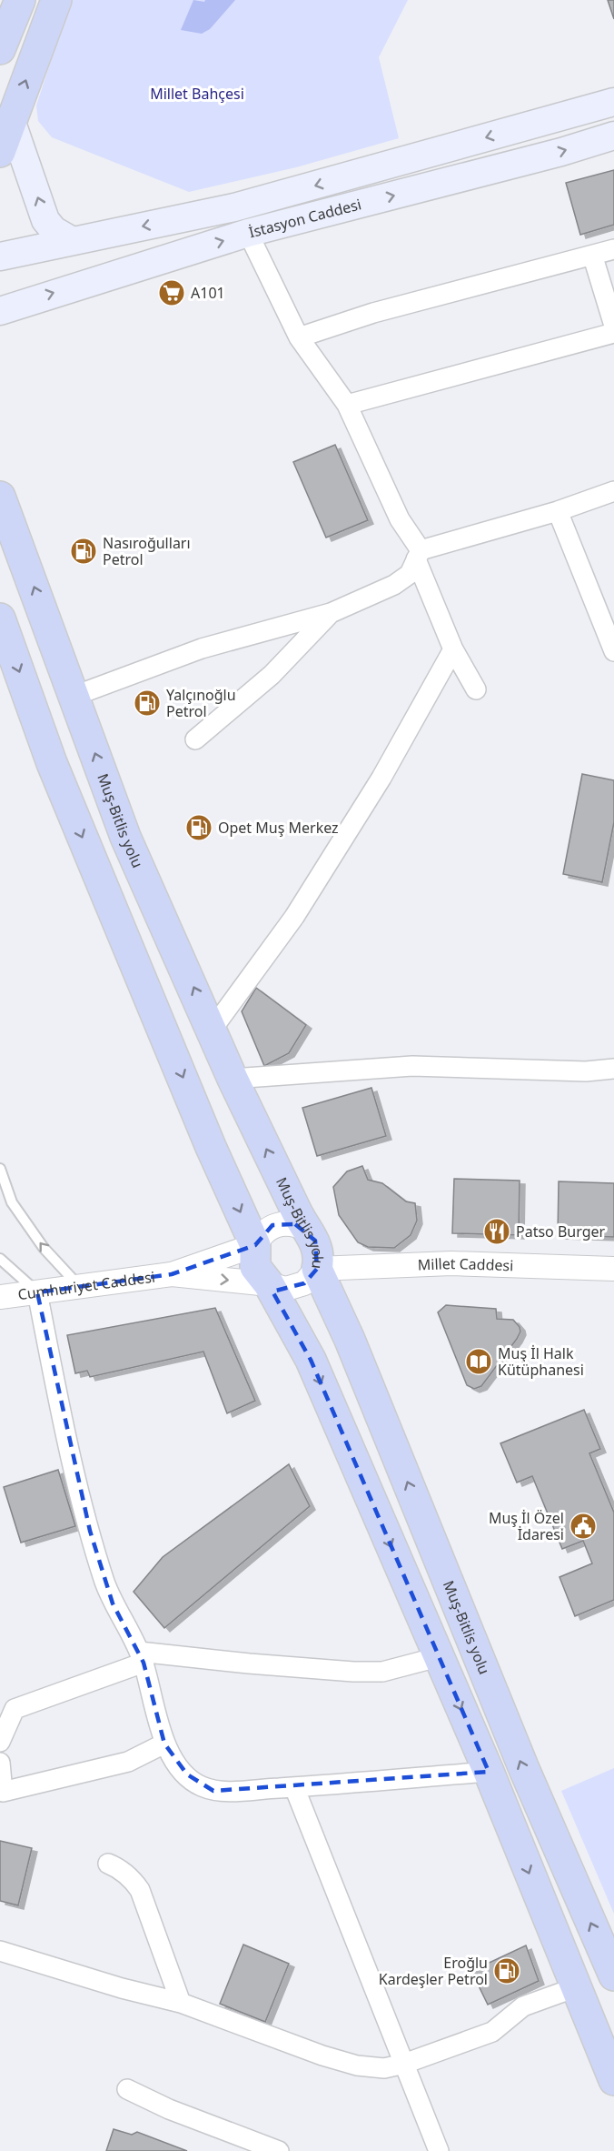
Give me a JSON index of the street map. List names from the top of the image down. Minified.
{"streets":{"highway":["Muş-Bitlis yolu"],"main road":["İstasyon Caddesi"],"street":["Millet Caddesi","Cumhuriyet Caddesi"]},"crossings":[["Muş-Bitlis yolu","Millet Caddesi"],["Muş-Bitlis yolu","Cumhuriyet Caddesi"],["Millet Caddesi","Cumhuriyet Caddesi"]],"parks":["Millet Bahçesi"],"places":{"supermarket":["A101"],"fuel station":["Nasıroğulları Petrol","Yalçınoğlu Petrol","Opet Muş Merkez","Eroğlu Kardeşler Petrol"],"restaurant":["Patso Burger"],"library":["Muş İl Halk Kütüphanesi"],"public building":["Muş İl Özel İdaresi"]}}
